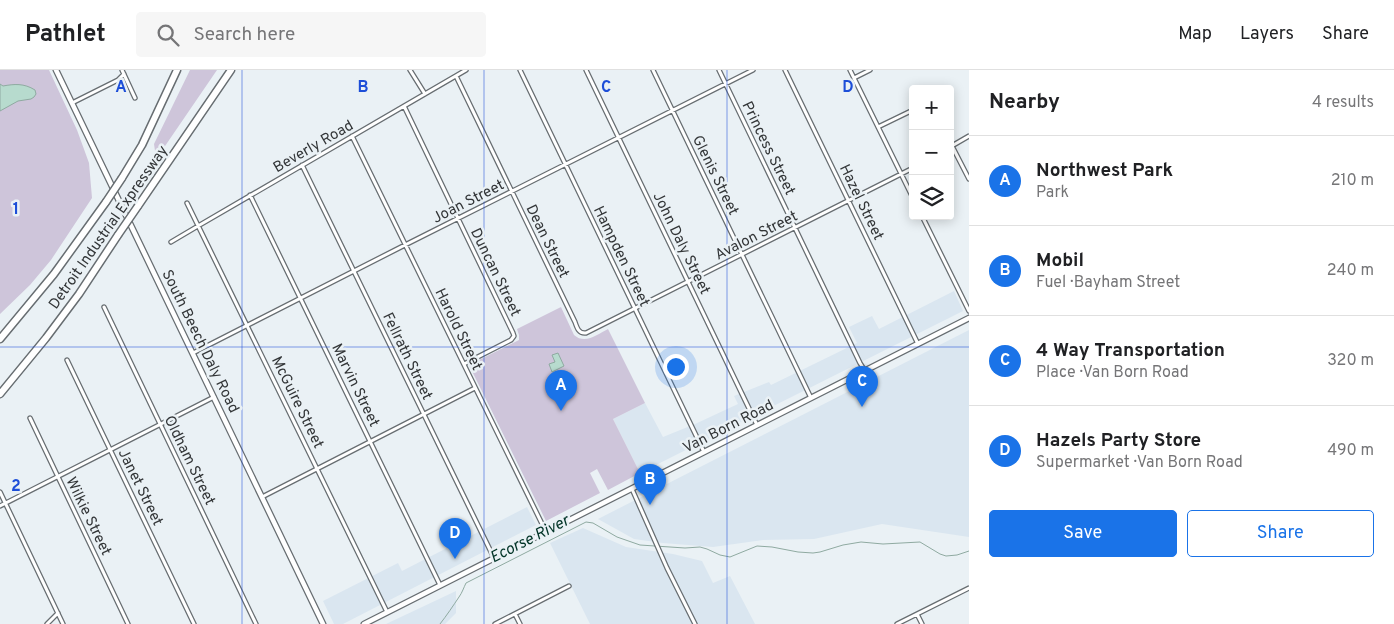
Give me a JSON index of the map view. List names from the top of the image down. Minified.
{"streets":{"highway":["Detroit Industrial Expressway"],"main road":["South Beech Daly Road","Van Born Road"],"street":["Beverly Road","Princess Street","Glenis Street","Joan Street","Hazel Street","Avalon Street","Dean Street","John Daly Street","Hampden Street","Duncan Street","Harold Street","Fellrath Street","Marvin Street","McGuire Street","Oldham Street","Janet Street","Wilkie Street"]},"crossings":[["Beverly Road","Dean Street"],["Beverly Road","Duncan Street"],["Beverly Road","Harold Street"],["Beverly Road","Fellrath Street"],["Beverly Road","Marvin Street"],["Beverly Road","McGuire Street"],["Princess Street","Joan Street"],["Princess Street","Avalon Street"],["Princess Street","Van Born Road"],["Glenis Street","Joan Street"],["Glenis Street","Avalon Street"],["Glenis Street","Van Born Road"],["Joan Street","Dean Street"],["Joan Street","John Daly Street"],["Joan Street","Hampden Street"],["Joan Street","Duncan Street"],["Joan Street","Harold Street"],["Joan Street","South Beech Daly Road"],["Joan Street","Fellrath Street"],["Joan Street","Marvin Street"],["Joan Street","McGuire Street"],["Hazel Street","Avalon Street"],["Hazel Street","Van Born Road"],["Avalon Street","Dean Street"],["Avalon Street","John Daly Street"],["Avalon Street","Hampden Street"],["John Daly Street","Van Born Road"],["Hampden Street","Van Born Road"],["Duncan Street","Harold Street"],["Harold Street","Van Born Road"],["Fellrath Street","Van Born Road"],["Marvin Street","Van Born Road"],["McGuire Street","Van Born Road"]],"water":["Ecorse River"],"page":{"header":"Pathlet","search":"Search here","nav":["Map","Layers","Share"],"heading":["Nearby","4 results"],"map_buttons":["+","−"],"list":[{"mark":"A","name":"Northwest Park","note":"Park","value":"210 m"},{"mark":"B","name":"Mobil","note":"Fuel · Bayham Street","value":"240 m"},{"mark":"C","name":"4 Way Transportation","note":"Place · Van Born Road","value":"320 m"},{"mark":"D","name":"Hazels Party Store","note":"Supermarket · Van Born Road","value":"490 m"}],"pins":["C","A","B","D"],"buttons":["Save","Share"]},"grid":{"columns":["A","B","C","D"],"rows":["1","2"]}}
